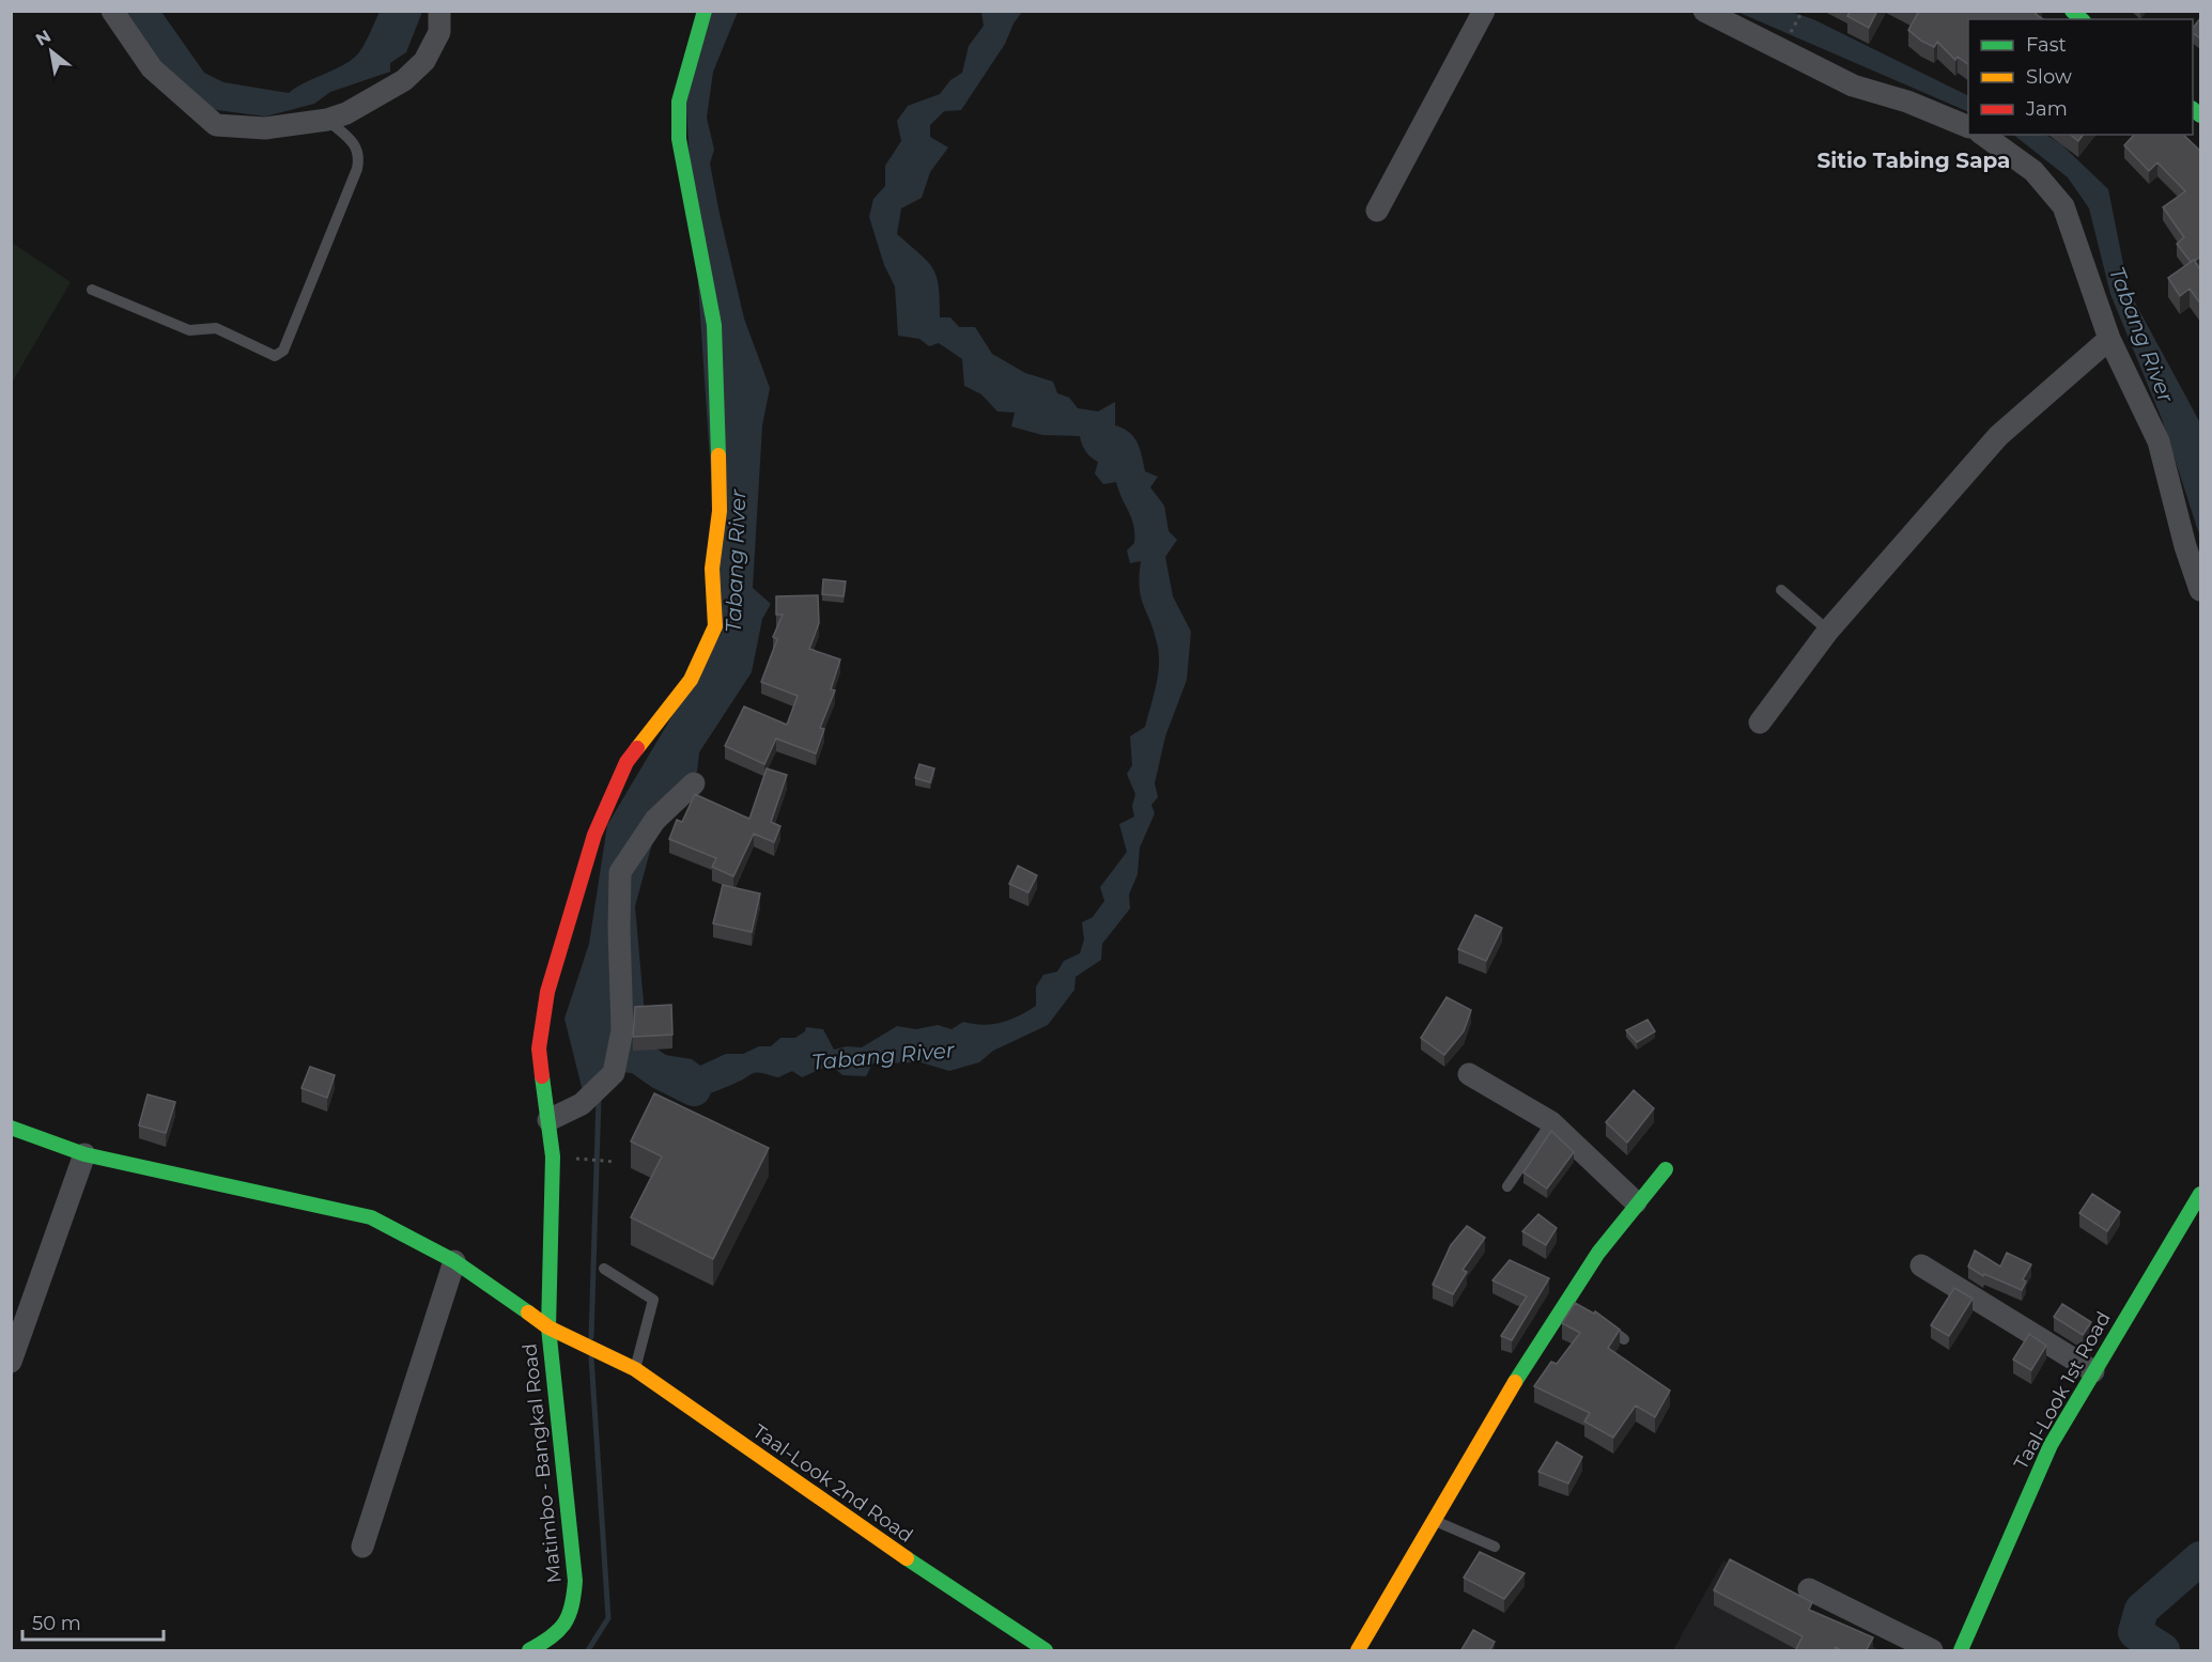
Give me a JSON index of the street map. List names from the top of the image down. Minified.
{"streets":{"street":["Taal-Look 1st Road","Matimbo - Bangkal Road","Taal-Look 2nd Road"]},"crossings":[["Matimbo - Bangkal Road","Taal-Look 2nd Road"]],"districts":["Sitio Tabing Sapa"],"water":["Tabang River"],"legend":["Fast","Slow","Jam"],"scale_bar":"50 m","north":"top left"}
